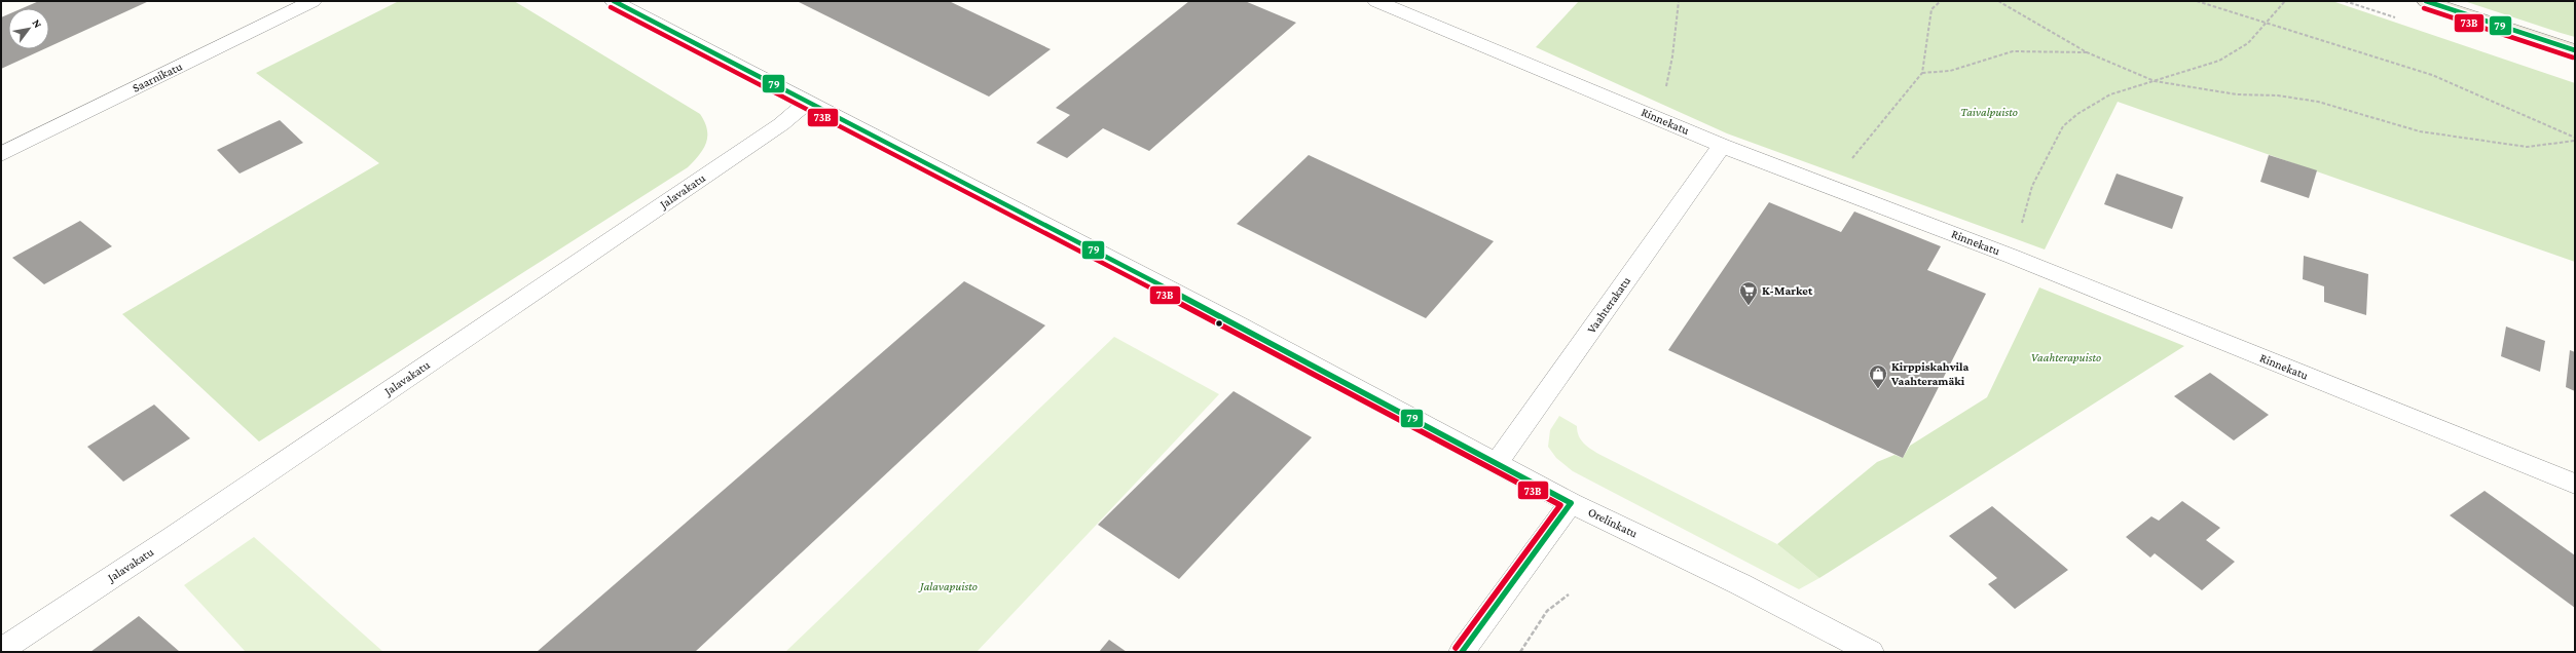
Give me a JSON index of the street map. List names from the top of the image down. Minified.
{"streets":{"street":["Saarnikatu","Rinnekatu","Jalavakatu","Vaahterakatu","Orelinkatu"]},"crossings":[["Rinnekatu","Vaahterakatu"],["Jalavakatu","Orelinkatu"],["Vaahterakatu","Orelinkatu"]],"parks":["Taivalpuisto","Vaahterapuisto","Jalavapuisto"],"places":{"supermarket":["K-Market"],"shop":["Kirppiskahvila Vaahteramäki"]},"lines":["transit line 79","transit line 73B"],"north":"top right"}
